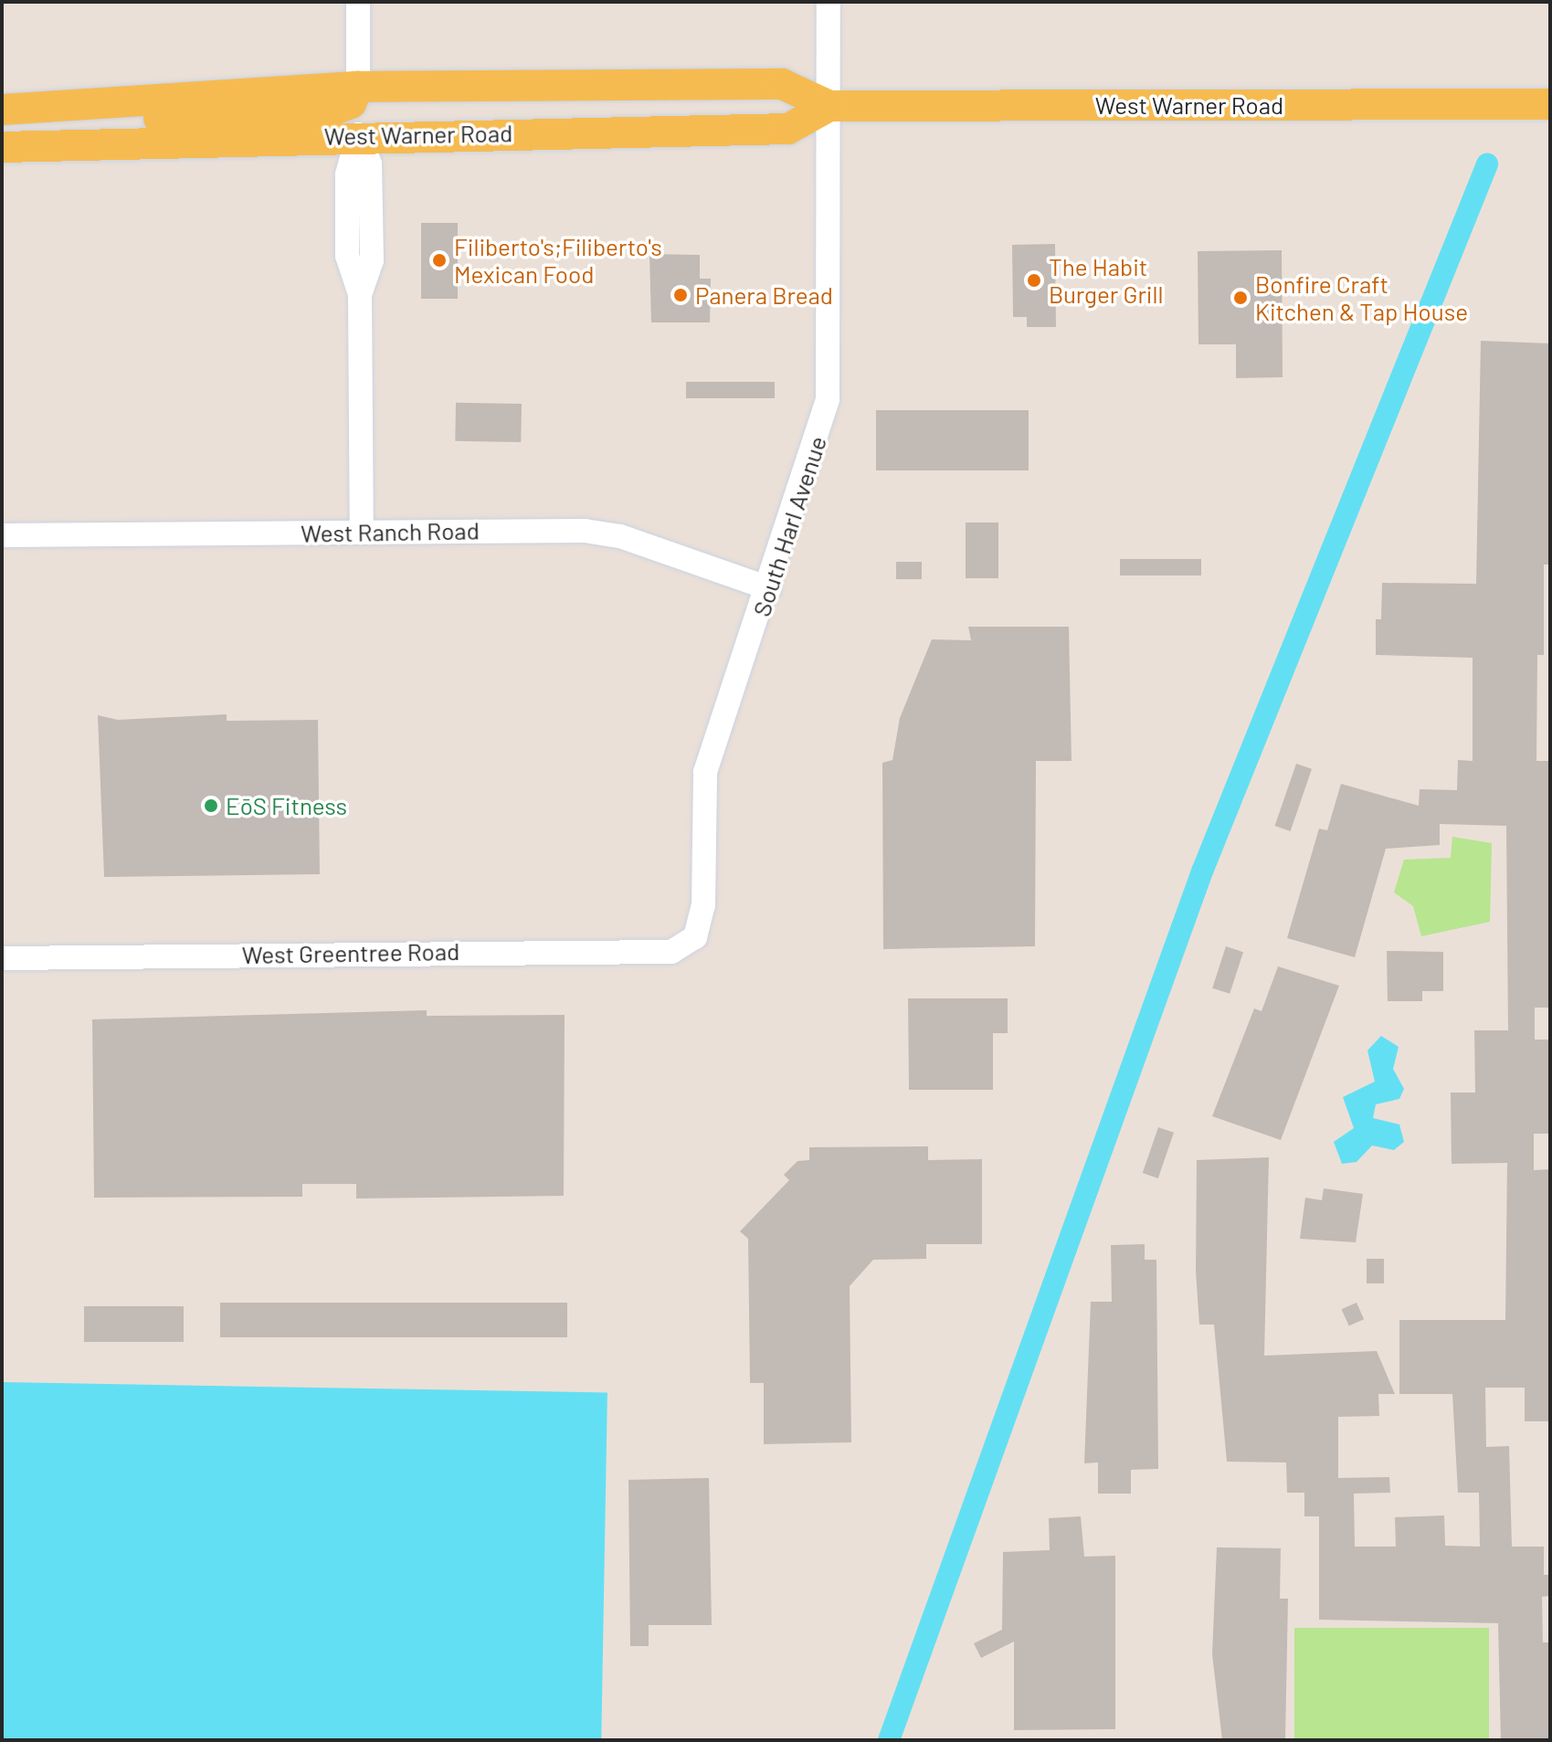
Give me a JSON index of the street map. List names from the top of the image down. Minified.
{"streets":{"main road":["West Warner Road"],"street":["South Harl Avenue","West Ranch Road","West Greentree Road"]},"crossings":[["West Warner Road","South Harl Avenue"],["South Harl Avenue","West Ranch Road"],["South Harl Avenue","West Greentree Road"]],"places":["Filiberto's;Filiberto's Mexican Food","The Habit Burger Grill","Panera Bread","Bonfire Craft Kitchen & Tap House","EōS Fitness"]}
